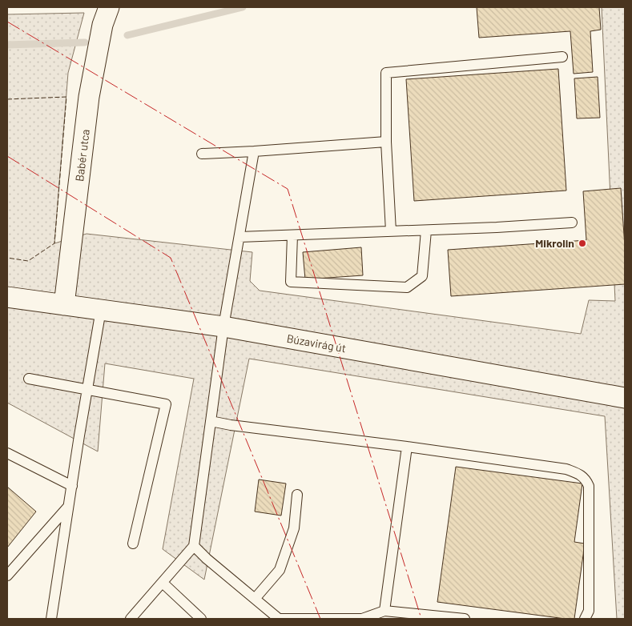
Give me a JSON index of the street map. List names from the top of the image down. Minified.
{"streets":{"street":["Babér utca","Búzavirág út"]},"crossings":[["Babér utca","Búzavirág út"]],"places":["Mikrolin"]}
